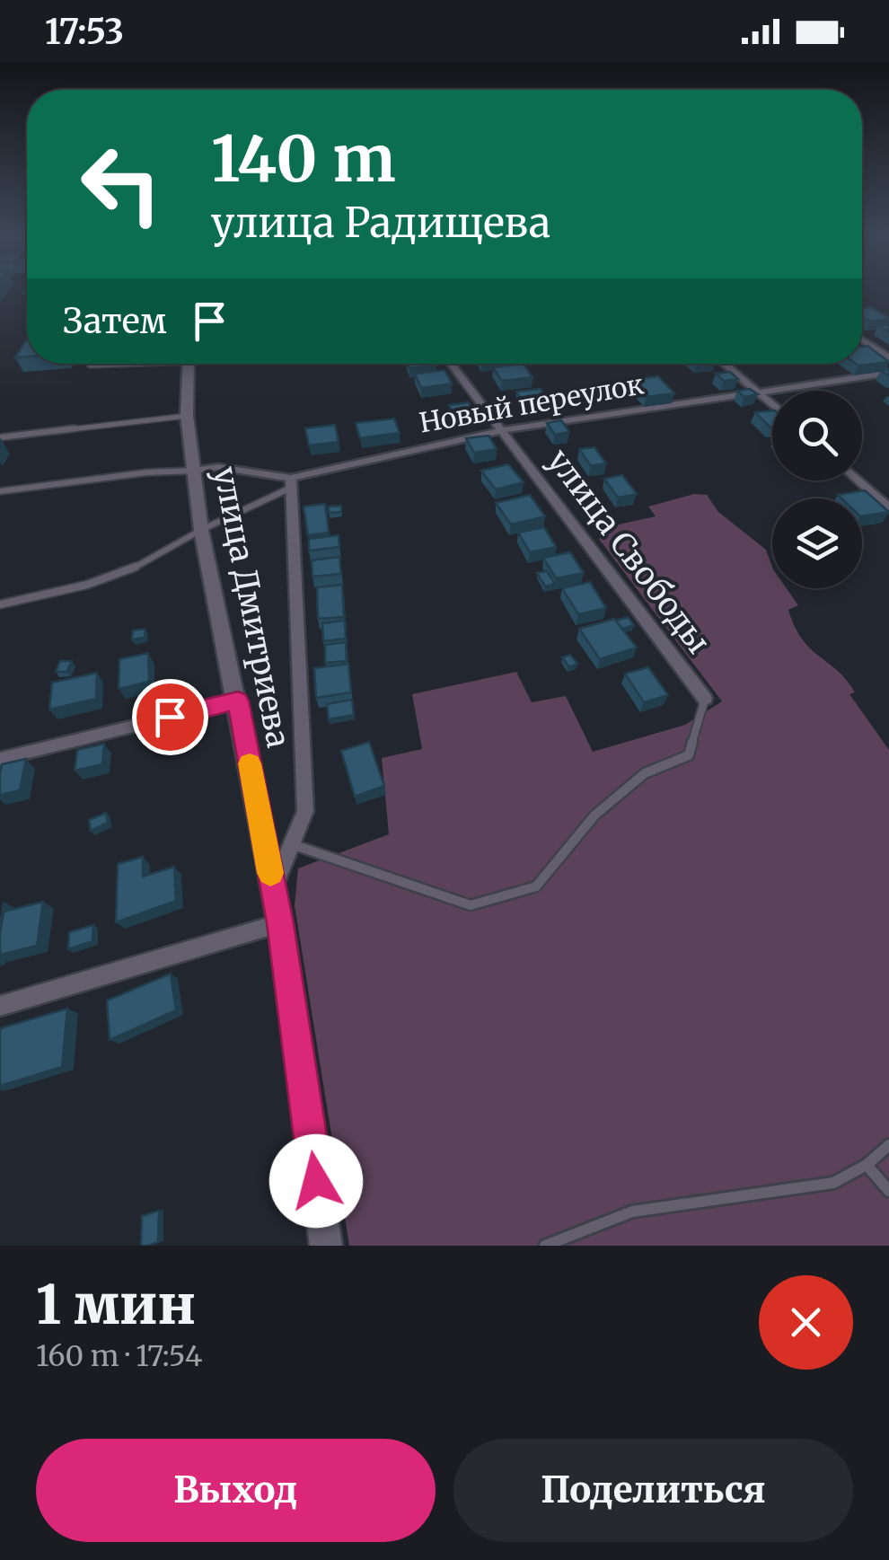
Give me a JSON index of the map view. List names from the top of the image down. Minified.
{"streets":{"street":["Новый переулок","улица Свободы","улица Дмитриева"]},"crossings":[["Новый переулок","улица Свободы"],["Новый переулок","улица Дмитриева"]],"page":{"status":"17:53","turn":["140 m","улица Радищева"],"then":"Затем","heading":["1 мин","160 m · 17:54"],"buttons":["Выход","Поделиться"]}}
